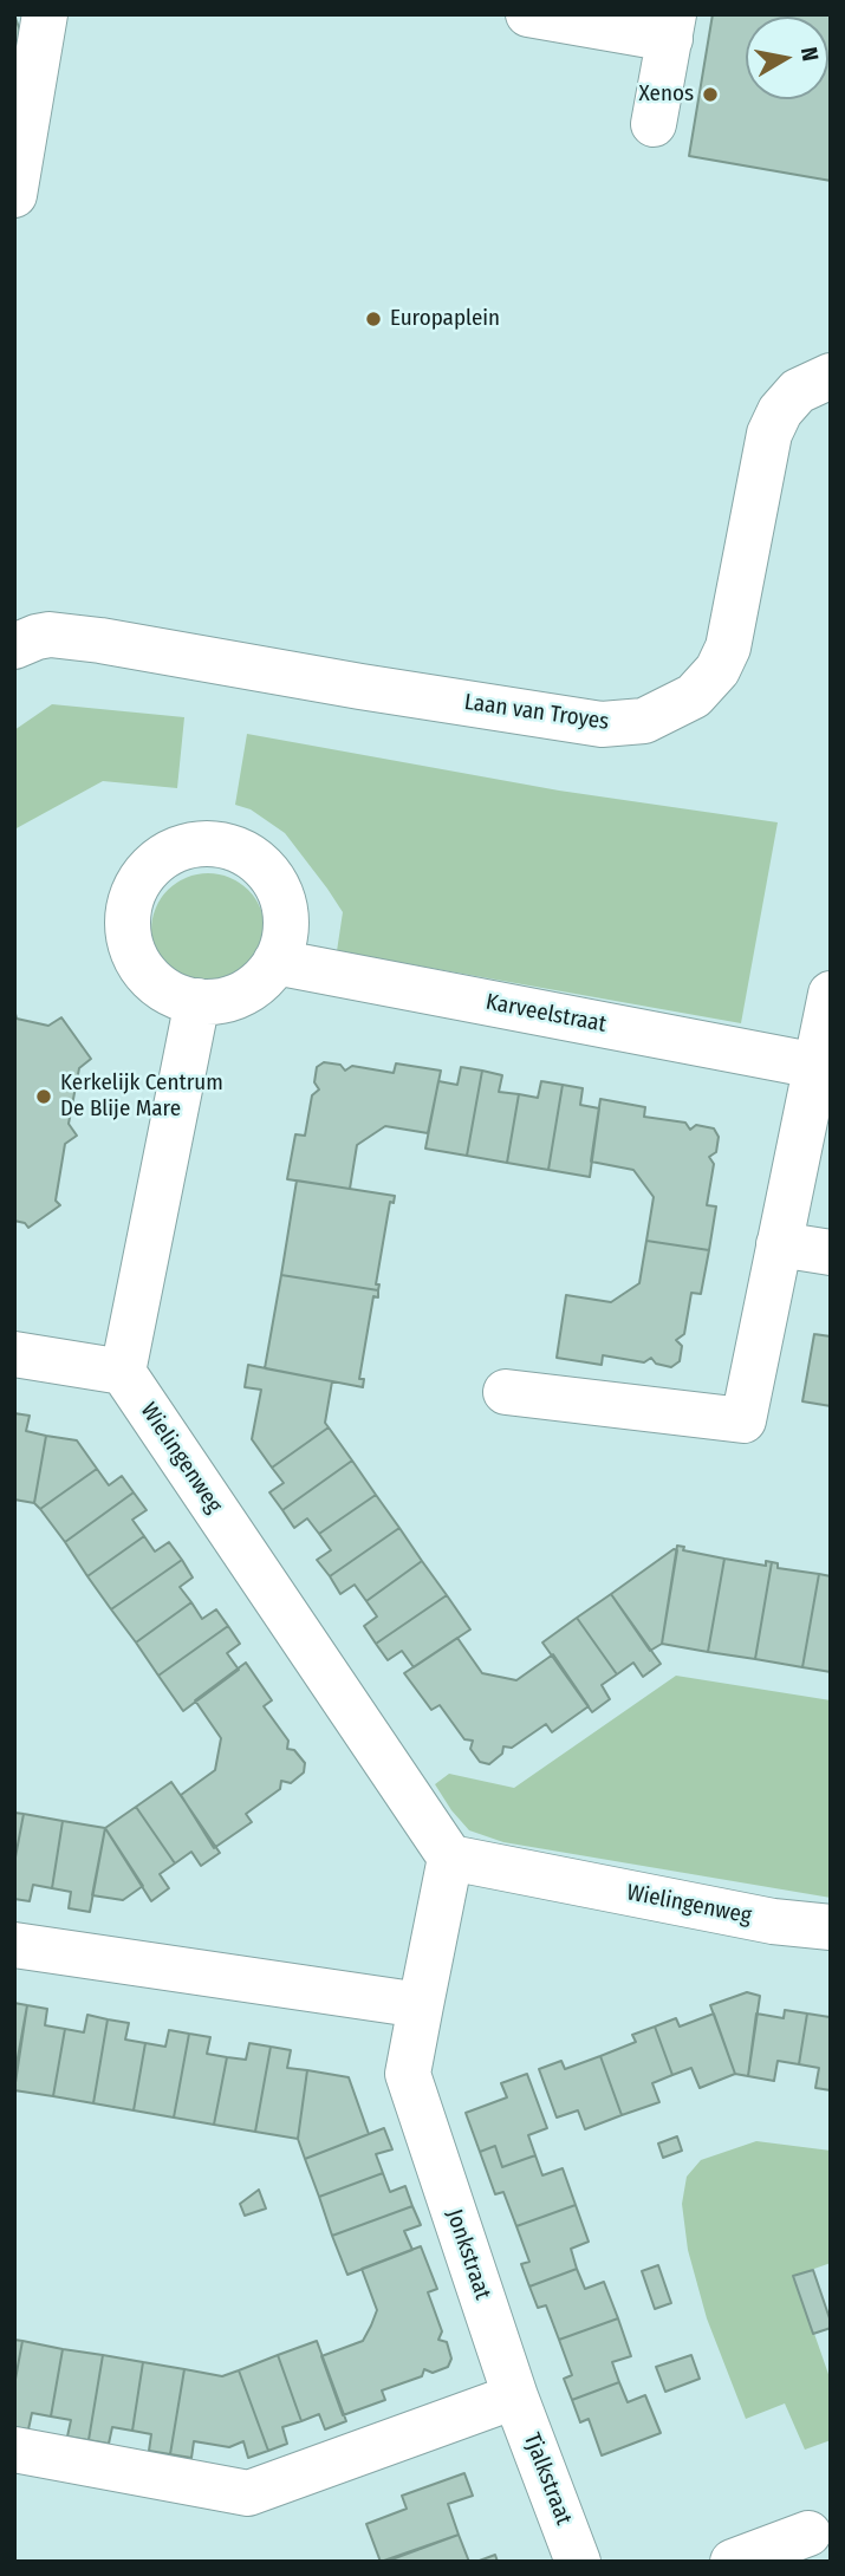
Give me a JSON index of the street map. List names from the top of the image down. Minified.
{"streets":{"street":["Laan van Troyes","Karveelstraat","Wielingenweg","Jonkstraat","Tjalkstraat"]},"crossings":[["Jonkstraat","Tjalkstraat"]],"places":["Xenos","Europaplein","Kerkelijk Centrum De Blije Mare"],"north":"right"}
